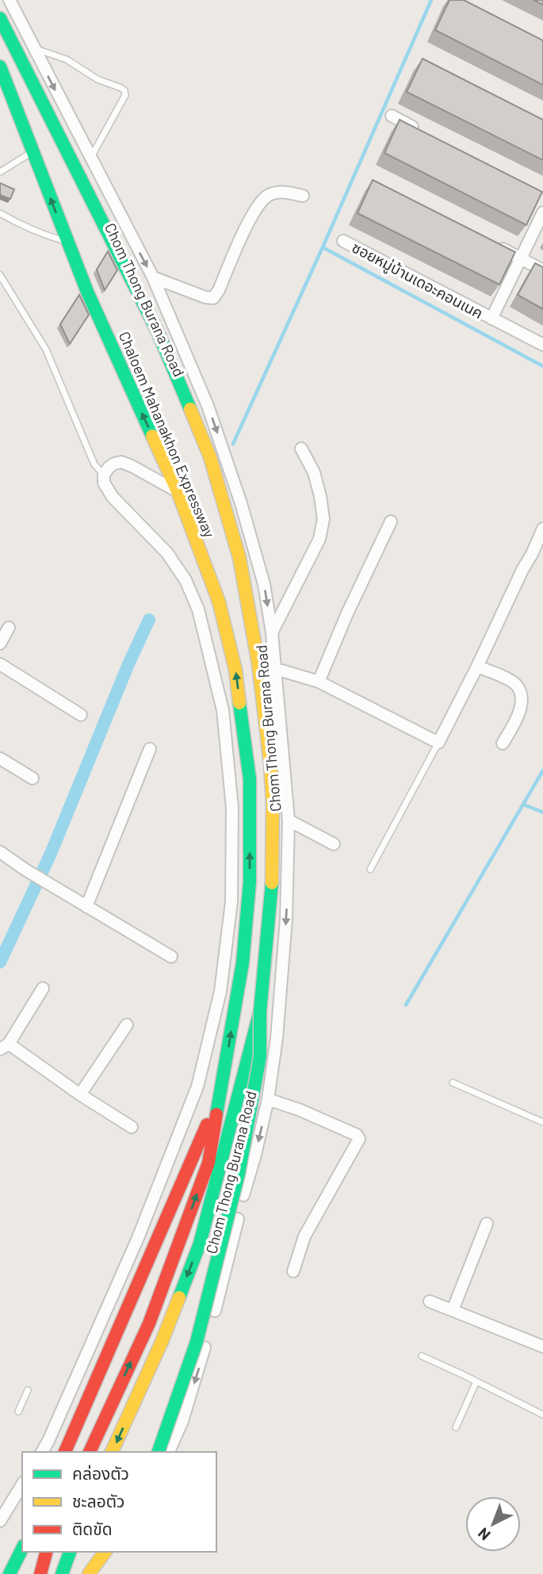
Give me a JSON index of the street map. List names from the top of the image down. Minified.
{"streets":{"highway":["Chaloem Mahanakhon Expressway"],"street":["ซอยหมู่บ้านเดอะคอนเนค","Chom Thong Burana Road"]},"legend":["คล่องตัว","ชะลอตัว","ติดขัด"],"north":"bottom left"}
